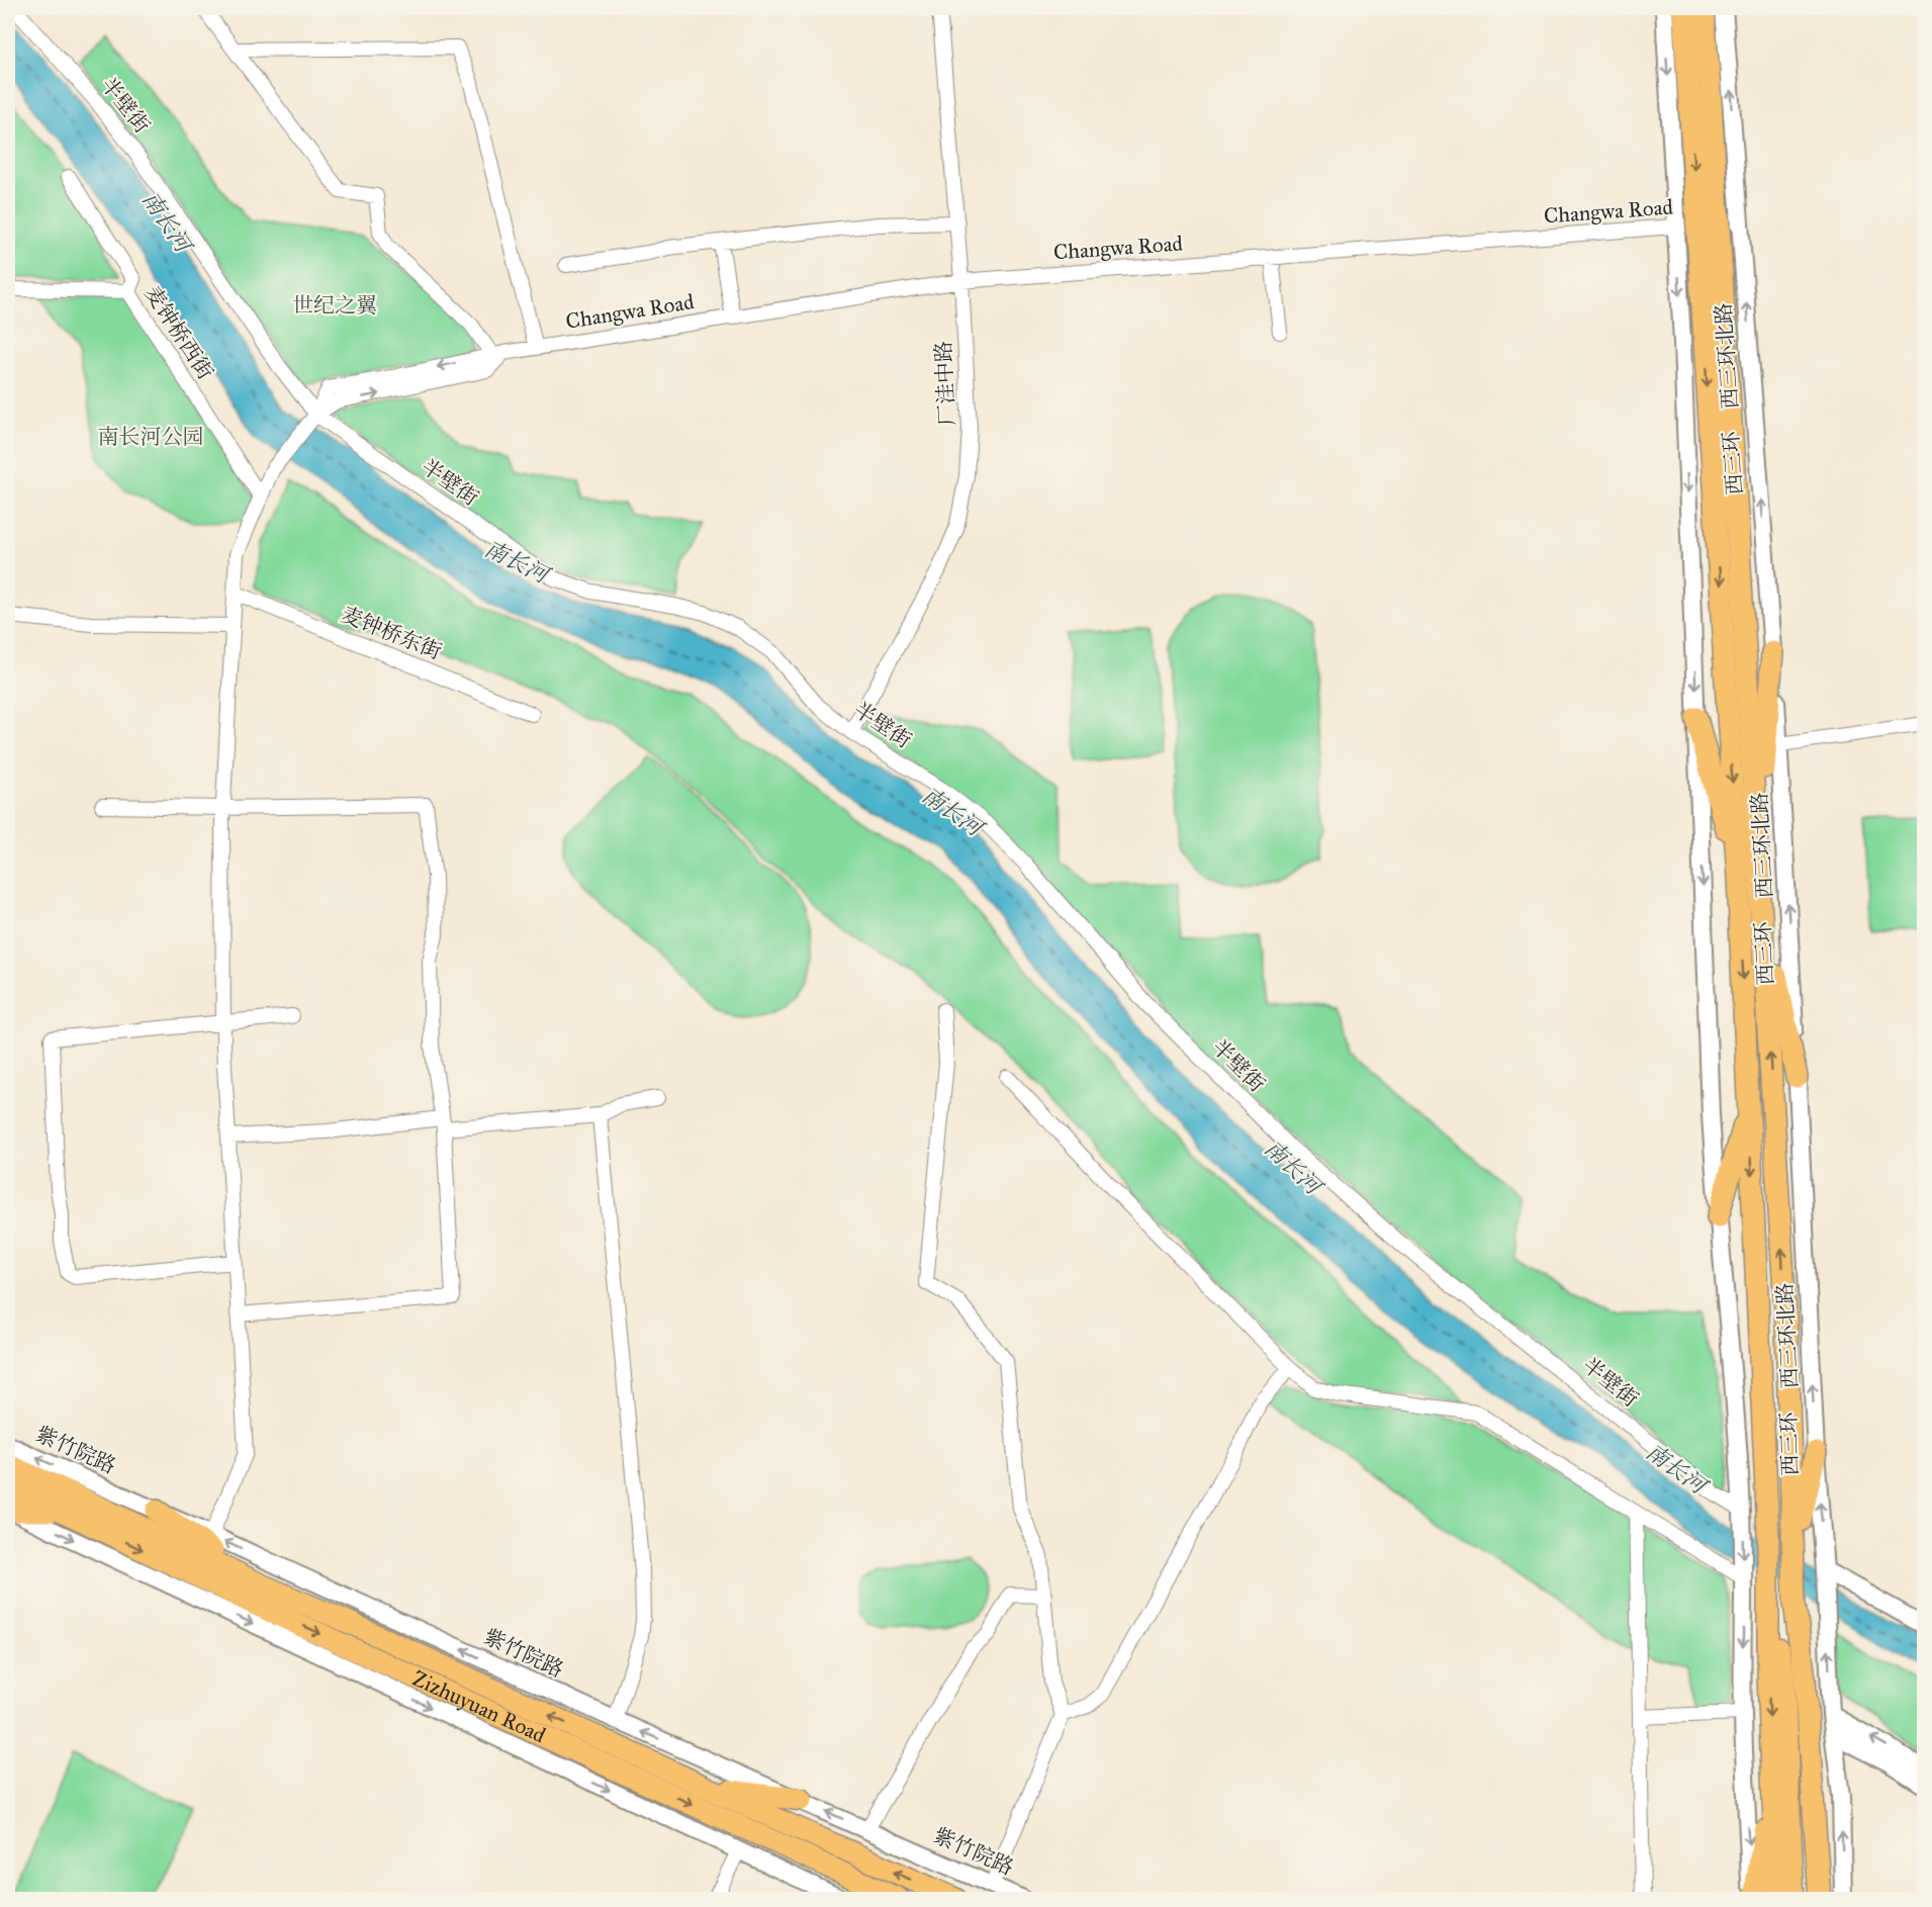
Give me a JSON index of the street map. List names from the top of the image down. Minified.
{"streets":{"highway":["西三环","Zizhuyuan Road"],"street":["半壁街","Changwa Road","麦钟桥西街","西三环北路","厂洼中路","麦钟桥东街","紫竹院路"]},"crossings":[["半壁街","Changwa Road"],["半壁街","西三环北路"],["半壁街","厂洼中路"],["Changwa Road","西三环北路"],["Changwa Road","厂洼中路"]],"water":["南长河"],"parks":["世纪之翼","南长河公园"]}
